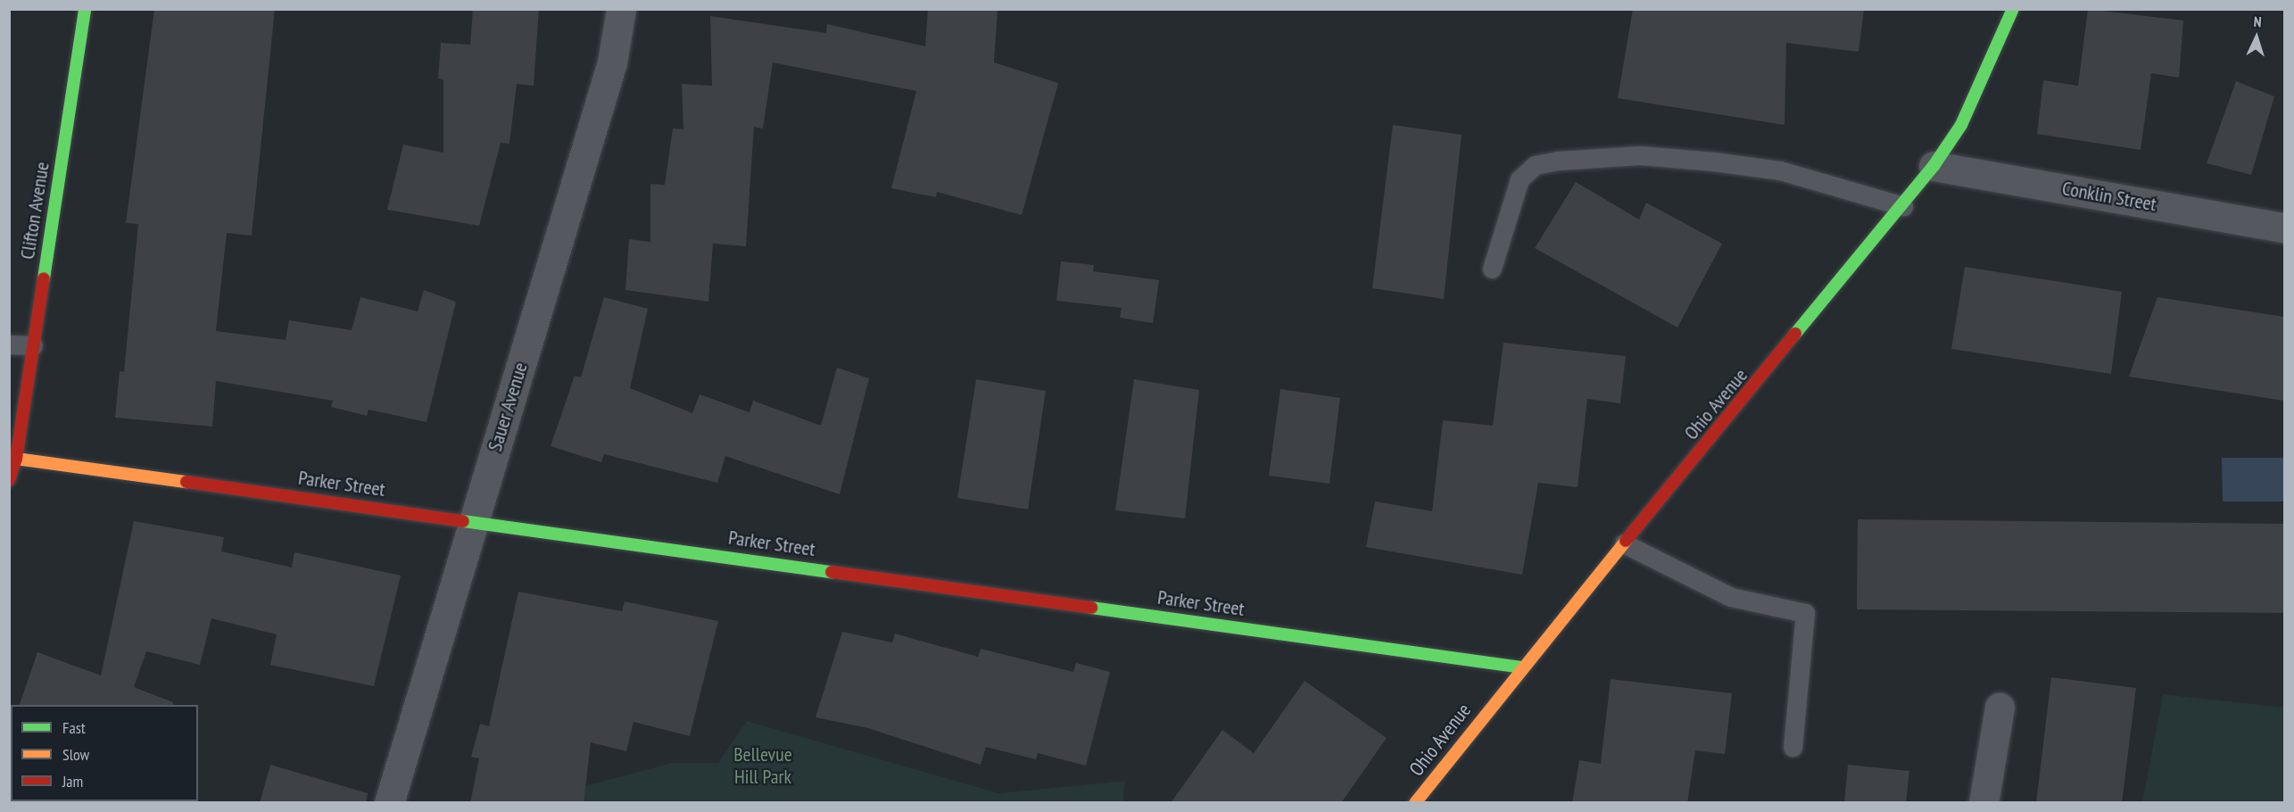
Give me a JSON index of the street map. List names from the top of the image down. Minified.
{"streets":{"street":["Conklin Street","Clifton Avenue","Ohio Avenue","Sauer Avenue","Parker Street"]},"crossings":[["Conklin Street","Ohio Avenue"],["Clifton Avenue","Parker Street"],["Ohio Avenue","Parker Street"],["Sauer Avenue","Parker Street"]],"parks":["Bellevue Hill Park"],"legend":["Fast","Slow","Jam"],"north":"top"}
